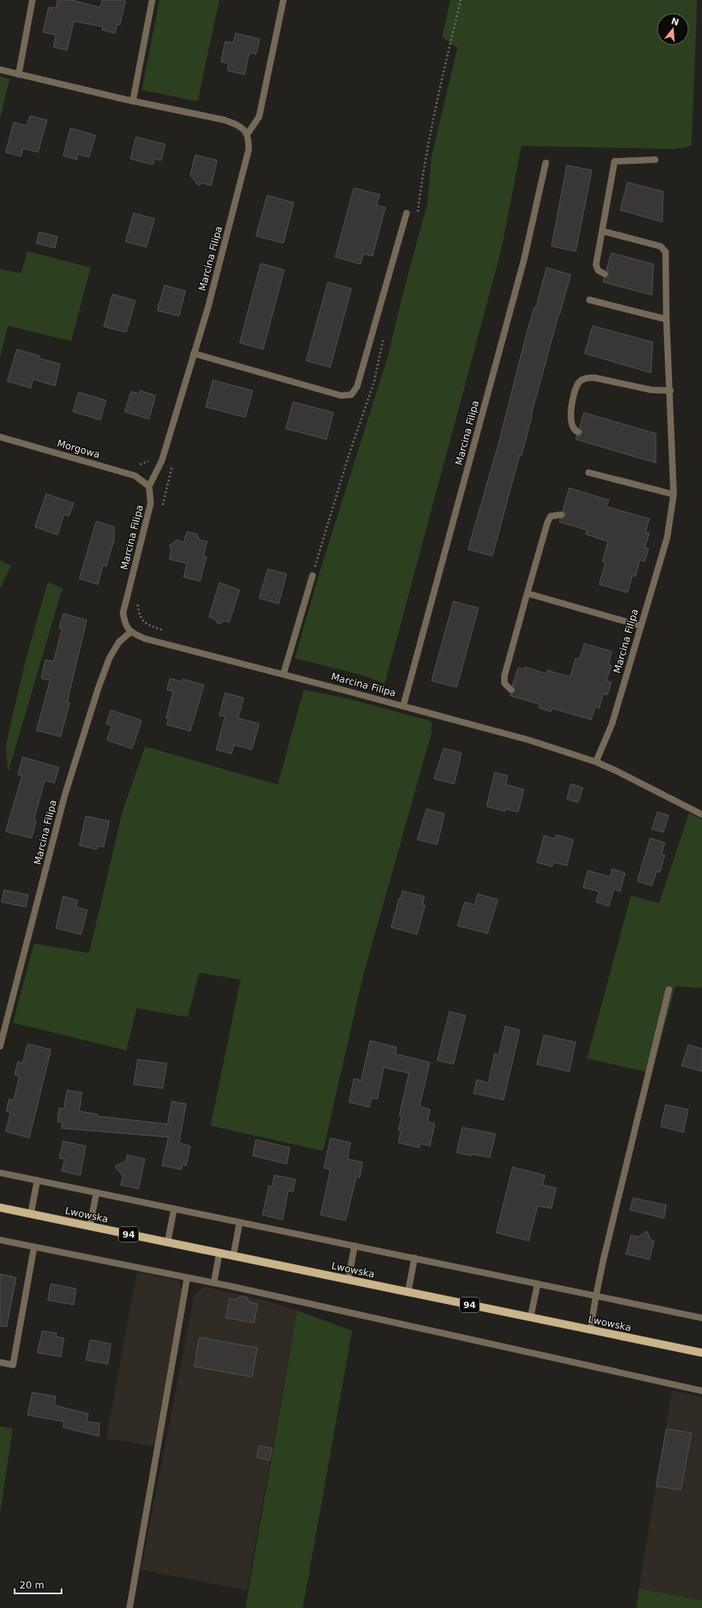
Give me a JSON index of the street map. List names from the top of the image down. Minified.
{"streets":{"main road":["Lwowska","94"],"street":["Marcina Filipa","Morgowa"]},"crossings":[["Marcina Filipa","Morgowa"]],"scale_bar":"20 m","north":"top"}
